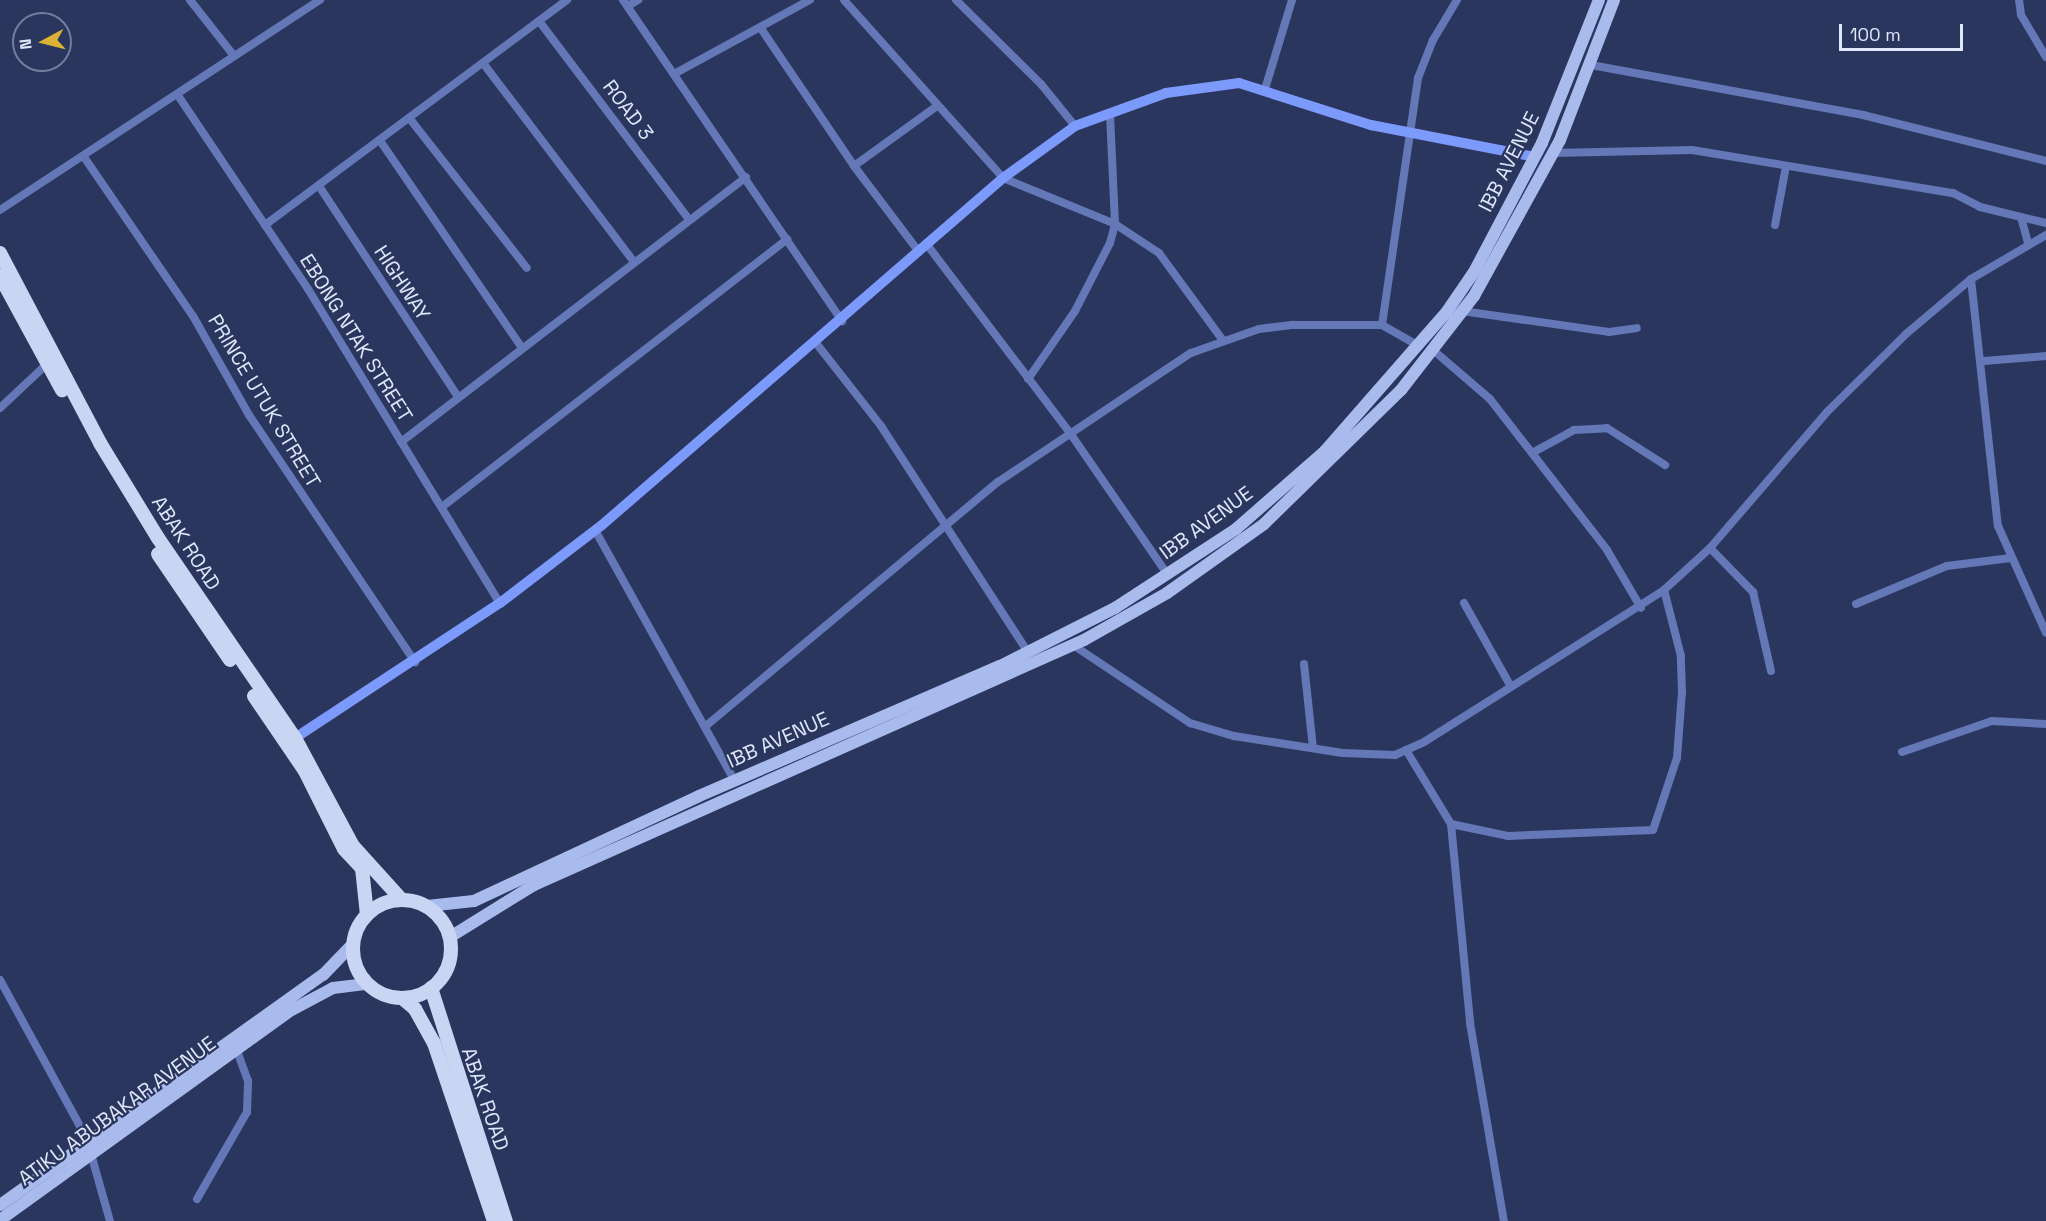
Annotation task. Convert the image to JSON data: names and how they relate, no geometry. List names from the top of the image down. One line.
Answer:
{"streets":{"highway":["ABAK ROAD"],"main road":["IBB AVENUE","ATIKU ABUBAKAR AVENUE"],"street":["ROAD 3","HIGHWAY","EBONG NTAK STREET","PRINCE UTUK STREET"]},"crossings":[["IBB AVENUE","ABAK ROAD"]],"scale_bar":"100 m","north":"left"}
